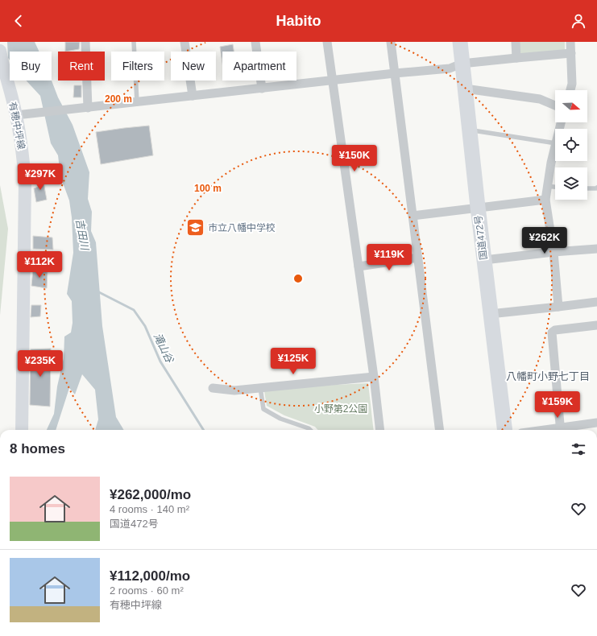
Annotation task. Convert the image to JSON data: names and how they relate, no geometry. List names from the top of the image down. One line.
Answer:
{"streets":{"highway":["国道472号"],"main road":["有穂中坪線"]},"districts":["八幡町小野七丁目"],"water":["吉田川","滝山谷"],"parks":["小野第2公園"],"places":{"school or university":["市立八幡中学校"]},"north":"right","page":{"header":"Habito","chip":["Buy","Rent","Filters","New","Apartment"],"price":["¥150K","¥297K","¥262K","¥119K","¥112K","¥125K","¥235K","¥159K"],"heading":"8 homes","list":[{"name":"¥262,000/mo","note":"4 rooms · 140 m² · 国道472号"},{"name":"¥112,000/mo","note":"2 rooms · 60 m² · 有穂中坪線"}]},"rings":["200 m","100 m"]}
